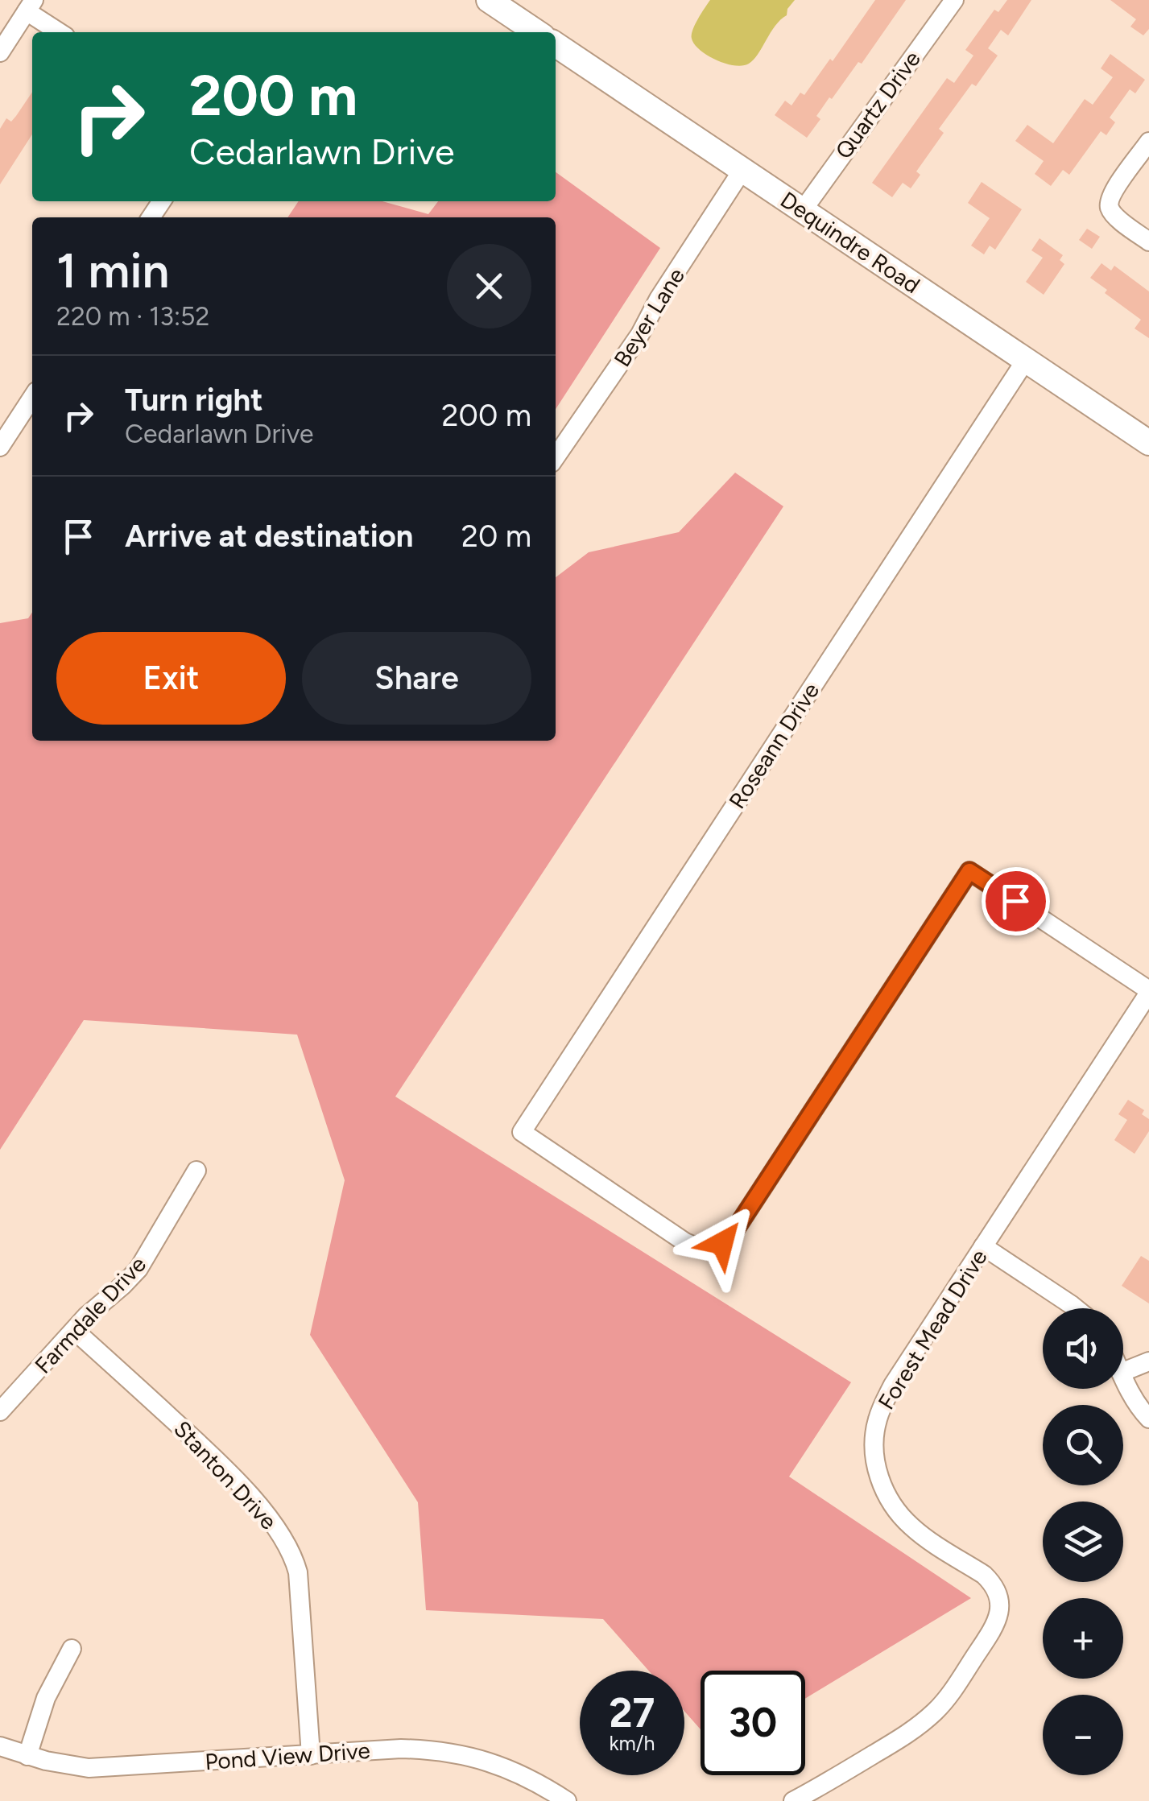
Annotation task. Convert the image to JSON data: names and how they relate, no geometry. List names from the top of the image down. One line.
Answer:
{"streets":{"main road":["Dequindre Road"],"street":["Quartz Drive","Beyer Lane","Roseann Drive","Farmdale Drive","Forest Mead Drive","Stanton Drive","Pond View Drive"]},"crossings":[["Quartz Drive","Dequindre Road"],["Dequindre Road","Beyer Lane"],["Dequindre Road","Roseann Drive"],["Roseann Drive","Forest Mead Drive"],["Farmdale Drive","Stanton Drive"],["Stanton Drive","Pond View Drive"]],"page":{"turn":["200 m","Cedarlawn Drive"],"heading":["1 min","220 m · 13:52"],"list":[{"name":"Turn right","note":"Cedarlawn Drive","value":"200 m"},{"name":"Arrive at destination","value":"20 m"}],"buttons":["Exit","Share"],"map_buttons":["+","−"],"speed":"27 km/h","limit":"30"}}
